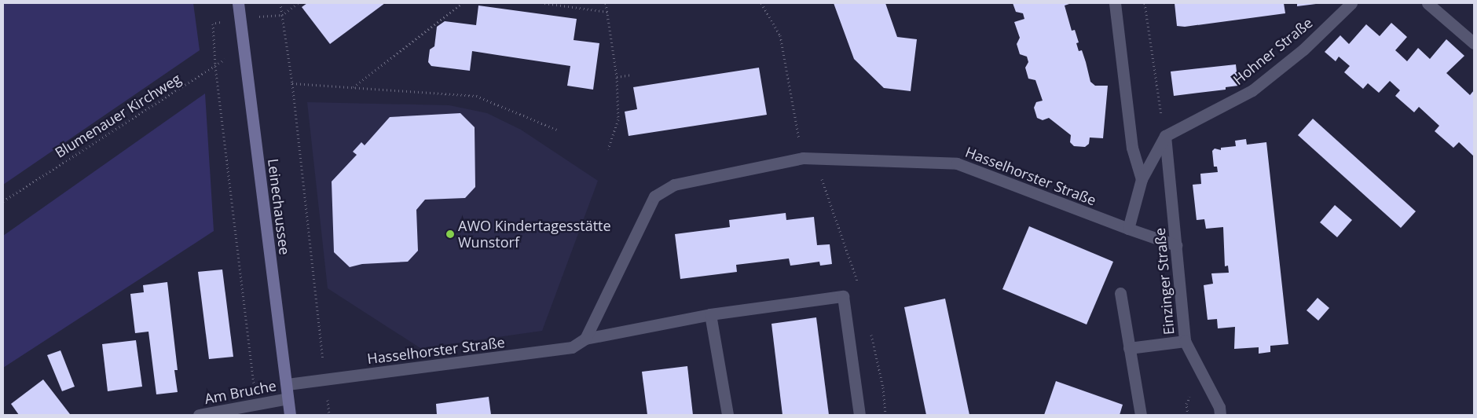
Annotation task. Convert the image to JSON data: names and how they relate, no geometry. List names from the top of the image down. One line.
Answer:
{"streets":{"street":["Hohner Straße","Hasselhorster Straße","Leinechaussee","Einzinger Straße","Am Bruche"],"path":["Blumenauer Kirchweg"]},"crossings":[["Hohner Straße","Einzinger Straße"],["Blumenauer Kirchweg","Leinechaussee"],["Hasselhorster Straße","Leinechaussee"],["Hasselhorster Straße","Einzinger Straße"],["Leinechaussee","Am Bruche"]],"places":["AWO Kindertagesstätte Wunstorf"]}
